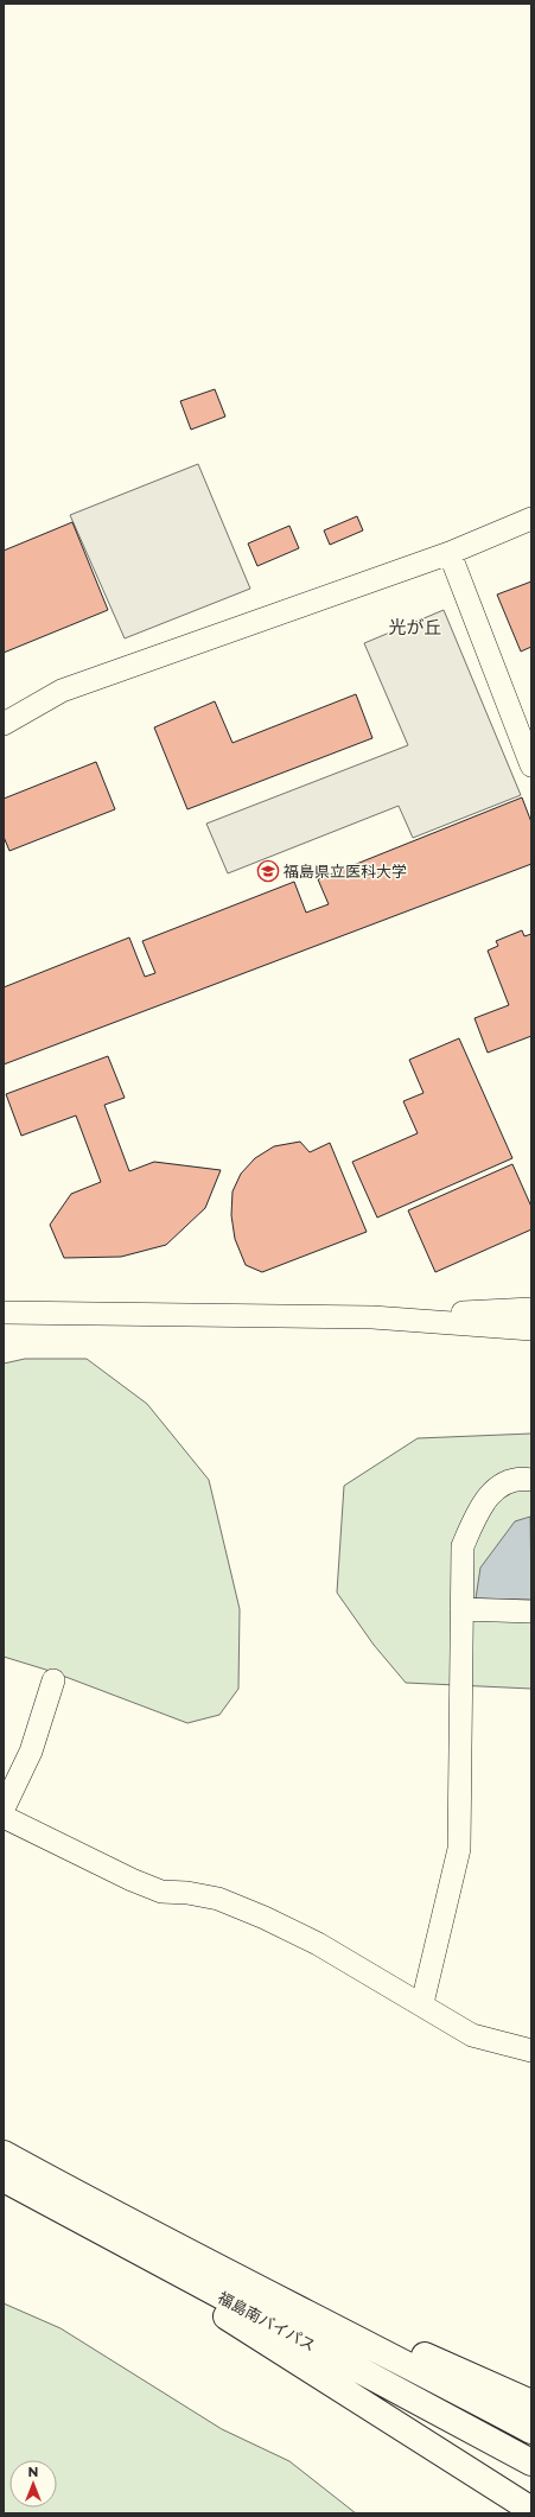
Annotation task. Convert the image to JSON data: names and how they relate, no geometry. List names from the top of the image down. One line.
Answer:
{"streets":{"highway":["福島南バイパス"]},"districts":["光が丘"],"places":{"school or university":["福島県立医科大学"]},"north":"top"}
